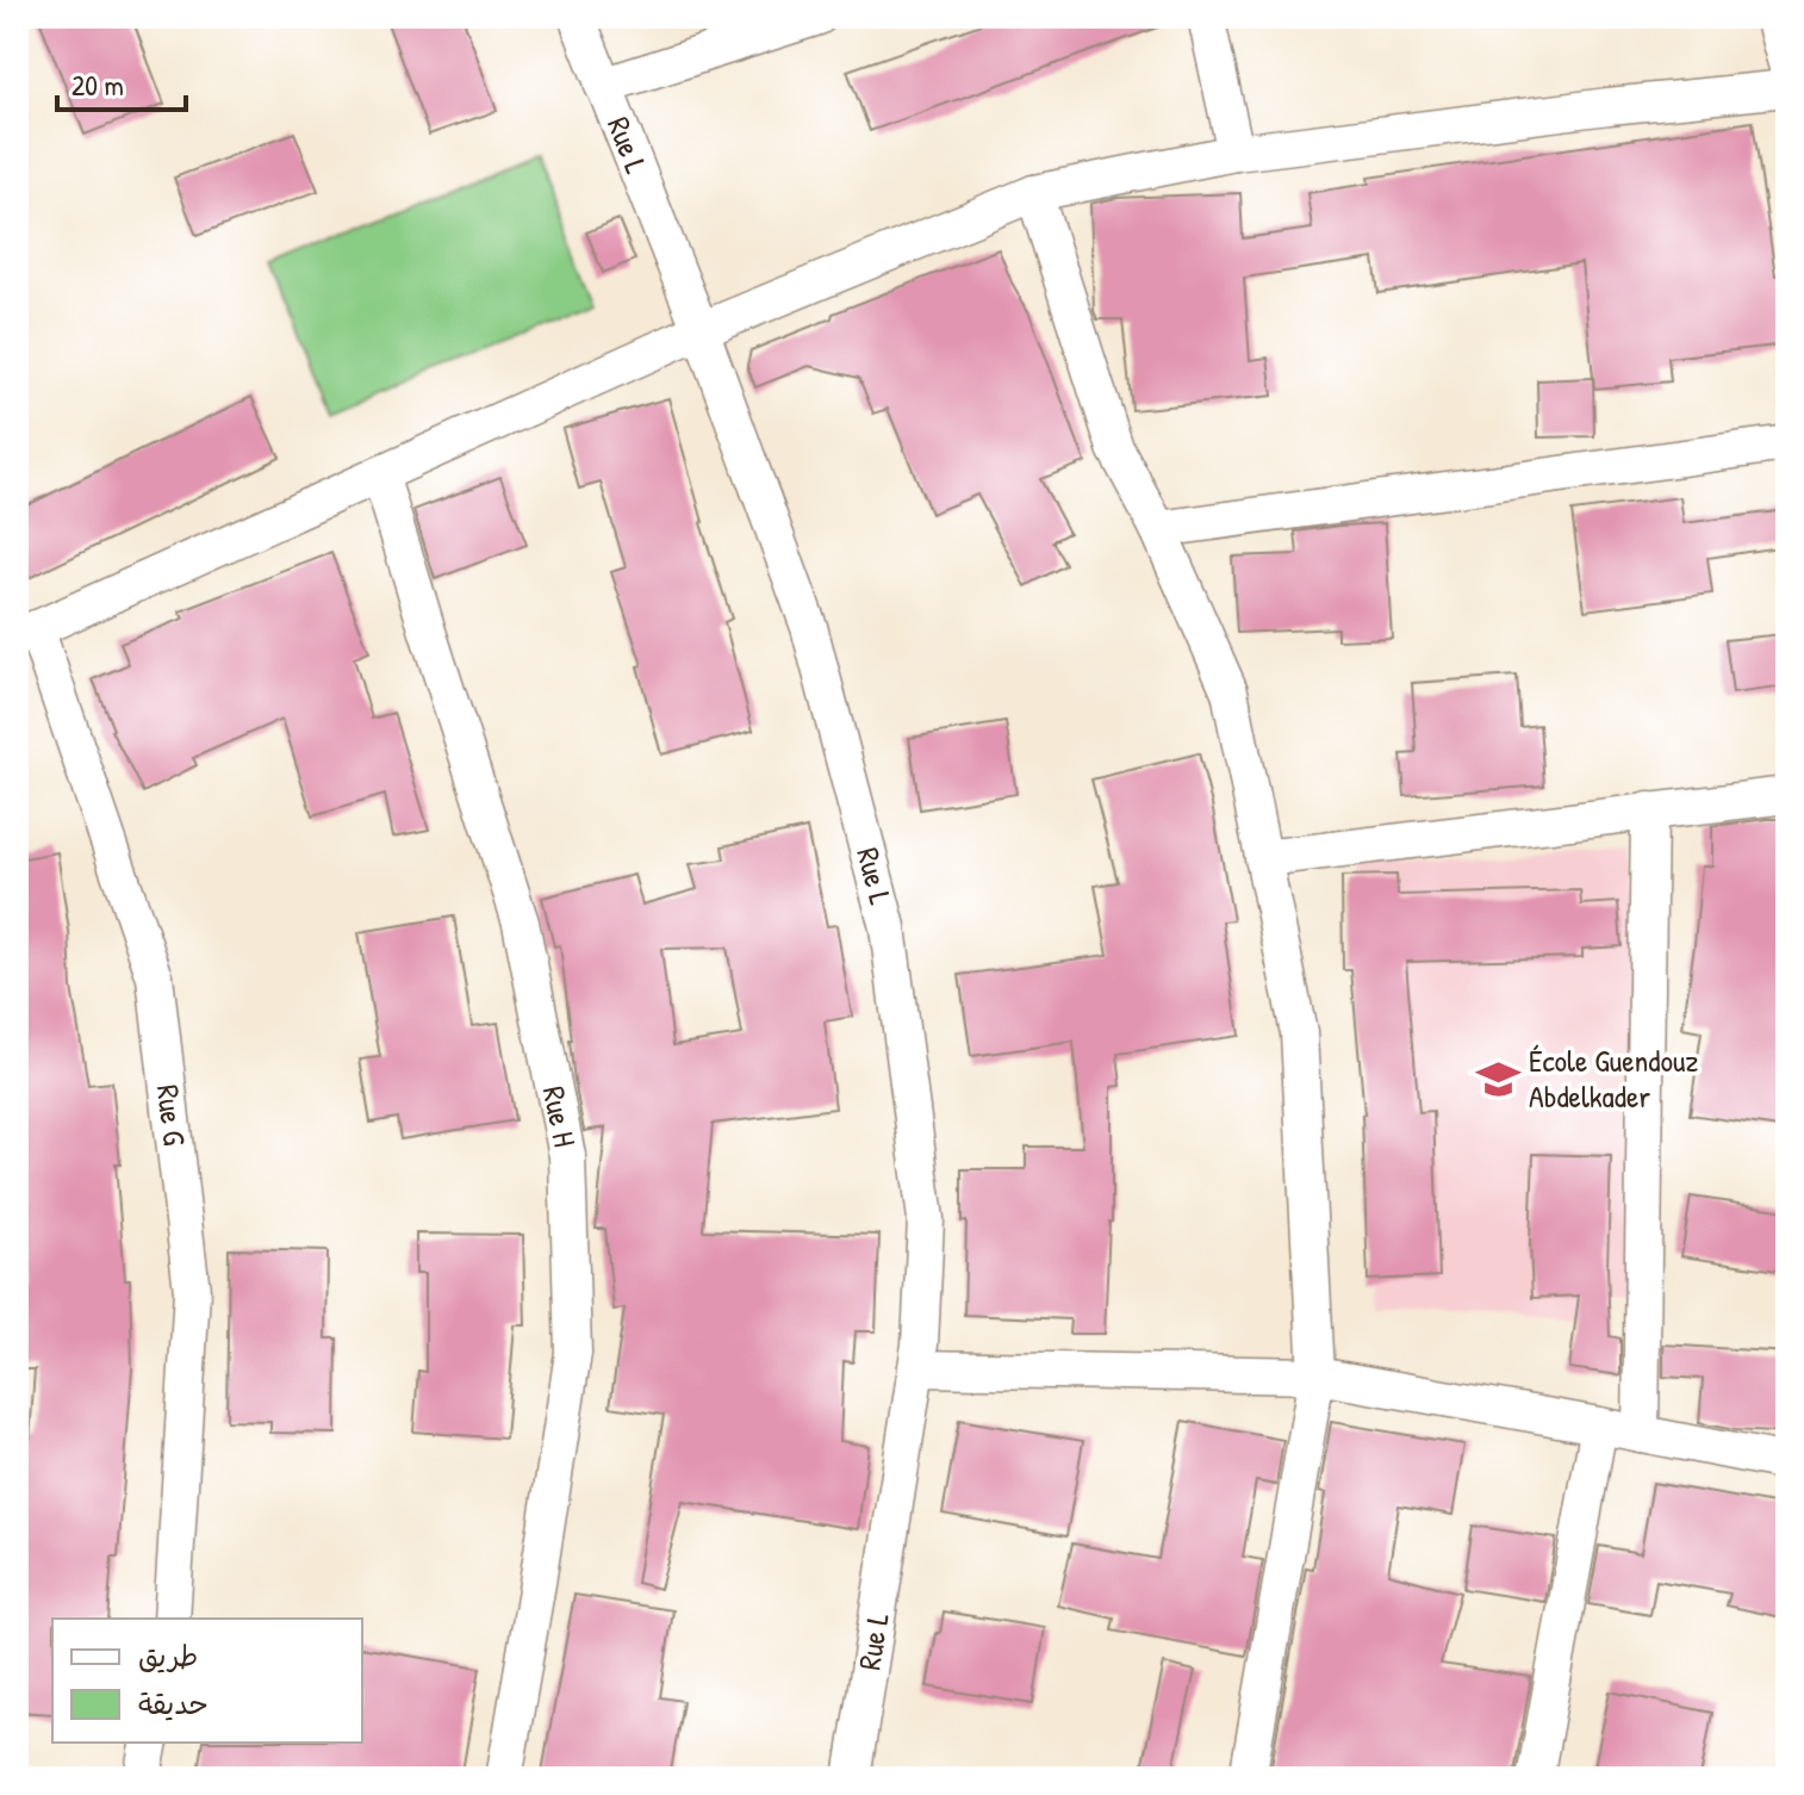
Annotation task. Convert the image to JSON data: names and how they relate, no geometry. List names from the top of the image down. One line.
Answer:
{"streets":{"street":["Rue L","Rue G","Rue H"]},"places":{"school or university":["École Guendouz Abdelkader"]},"legend":["طريق","حديقة"],"scale_bar":"20 m"}
